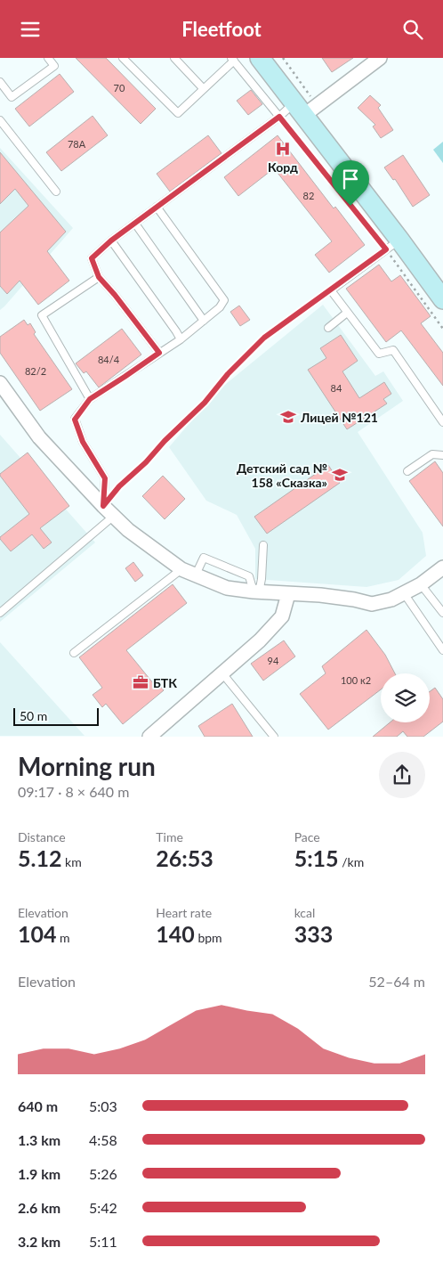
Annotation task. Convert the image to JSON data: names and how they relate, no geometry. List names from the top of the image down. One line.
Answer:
{"places":{"hospital":["Корд"],"school or university":["Лицей №121","Детский сад № 158 «Сказка»"],"office":["БТК"]},"house_numbers":["70","78А","82","84/4","82/2","84","94","100 к2"],"scale_bar":"50 m","page":{"header":"Fleetfoot","scale":"50 m","heading":["Morning run","09:17 · 8 × 640 m"],"stats":[["Distance","5.12 km"],["Time","26:53"],["Pace","5:15 /km"],["Elevation","104 m"],["Heart rate","140 bpm"],["kcal","333"]],"chart":["Elevation","52–64 m"],"list":[{"name":"640 m","note":"5:03"},{"name":"1.3 km","note":"4:58"},{"name":"1.9 km","note":"5:26"},{"name":"2.6 km","note":"5:42"},{"name":"3.2 km","note":"5:11"}]}}
